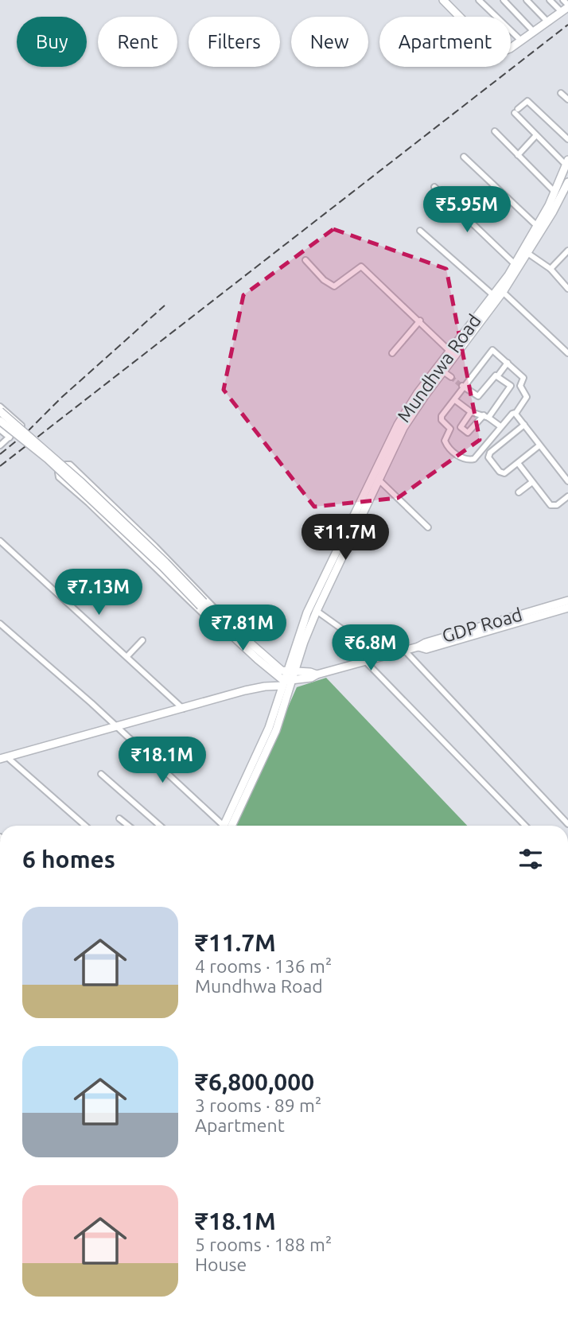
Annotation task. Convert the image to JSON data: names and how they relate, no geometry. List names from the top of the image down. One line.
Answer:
{"streets":{"main road":["Mundhwa Road","GDP Road"]},"page":{"chip":["Buy","Rent","Filters","New","Apartment"],"price":["₹5.95M","₹11.7M","₹7.13M","₹7.81M","₹6.8M","₹18.1M"],"heading":"6 homes","list":[{"name":"₹11.7M","note":"4 rooms · 136 m² · Mundhwa Road"},{"name":"₹6,800,000","note":"3 rooms · 89 m² · Apartment"},{"name":"₹18.1M","note":"5 rooms · 188 m² · House"}]}}
